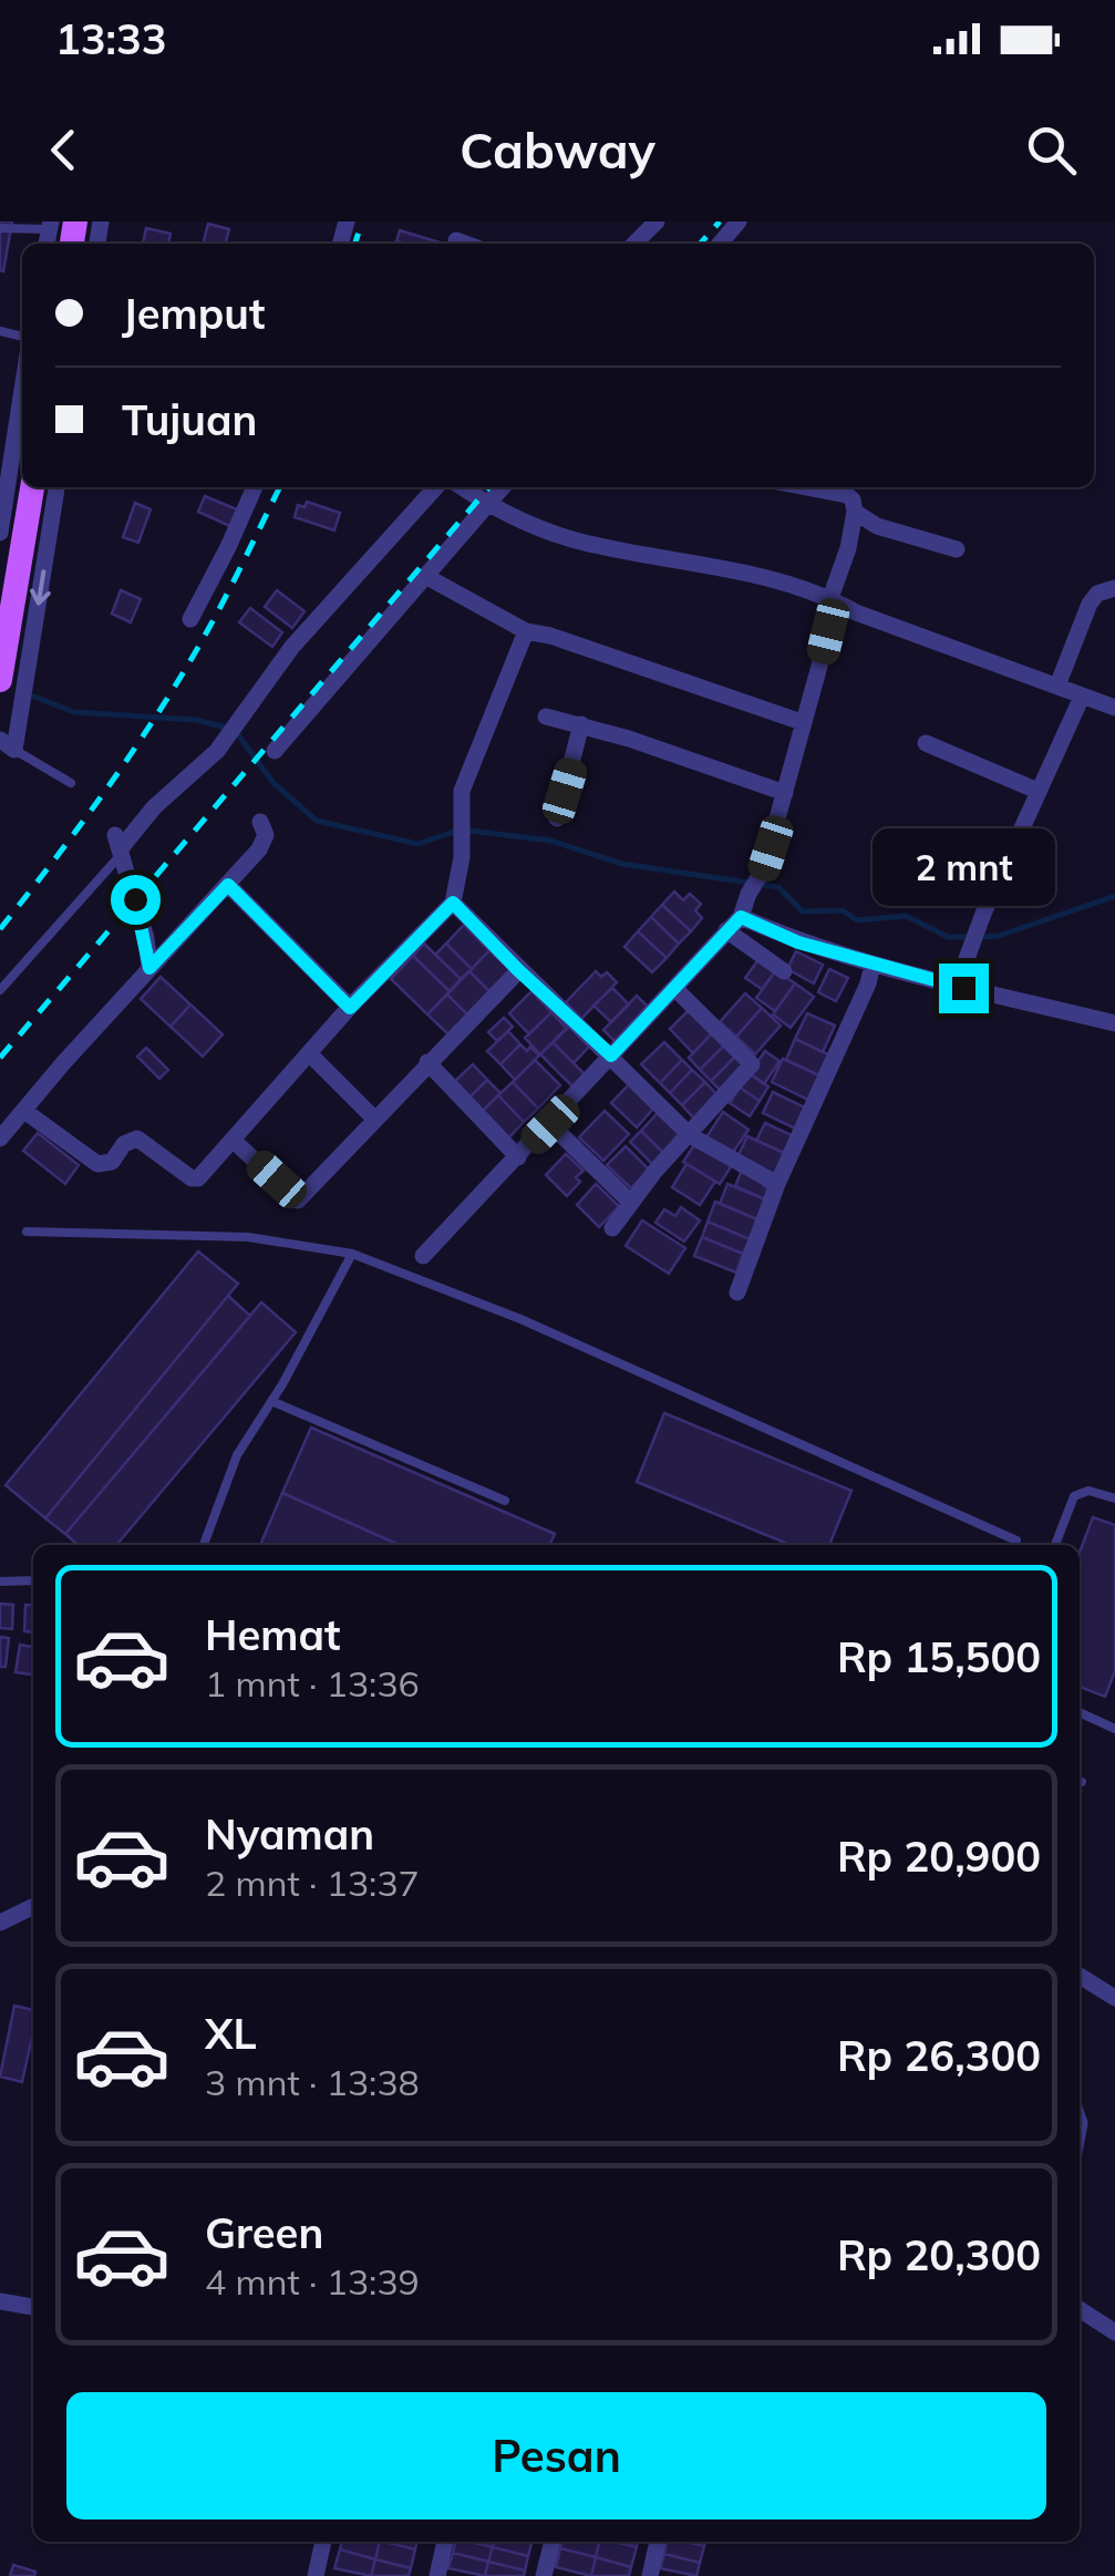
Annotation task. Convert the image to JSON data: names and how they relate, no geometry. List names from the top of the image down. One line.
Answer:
{"page":{"status":"13:33","header":"Cabway","banner":["Jemput","Tujuan"],"bubble":"2 mnt","list":[{"name":"Hemat","note":"1 mnt · 13:36","value":"Rp 15,500"},{"name":"Nyaman","note":"2 mnt · 13:37","value":"Rp 20,900"},{"name":"XL","note":"3 mnt · 13:38","value":"Rp 26,300"},{"name":"Green","note":"4 mnt · 13:39","value":"Rp 20,300"}],"buttons":"Pesan"}}
